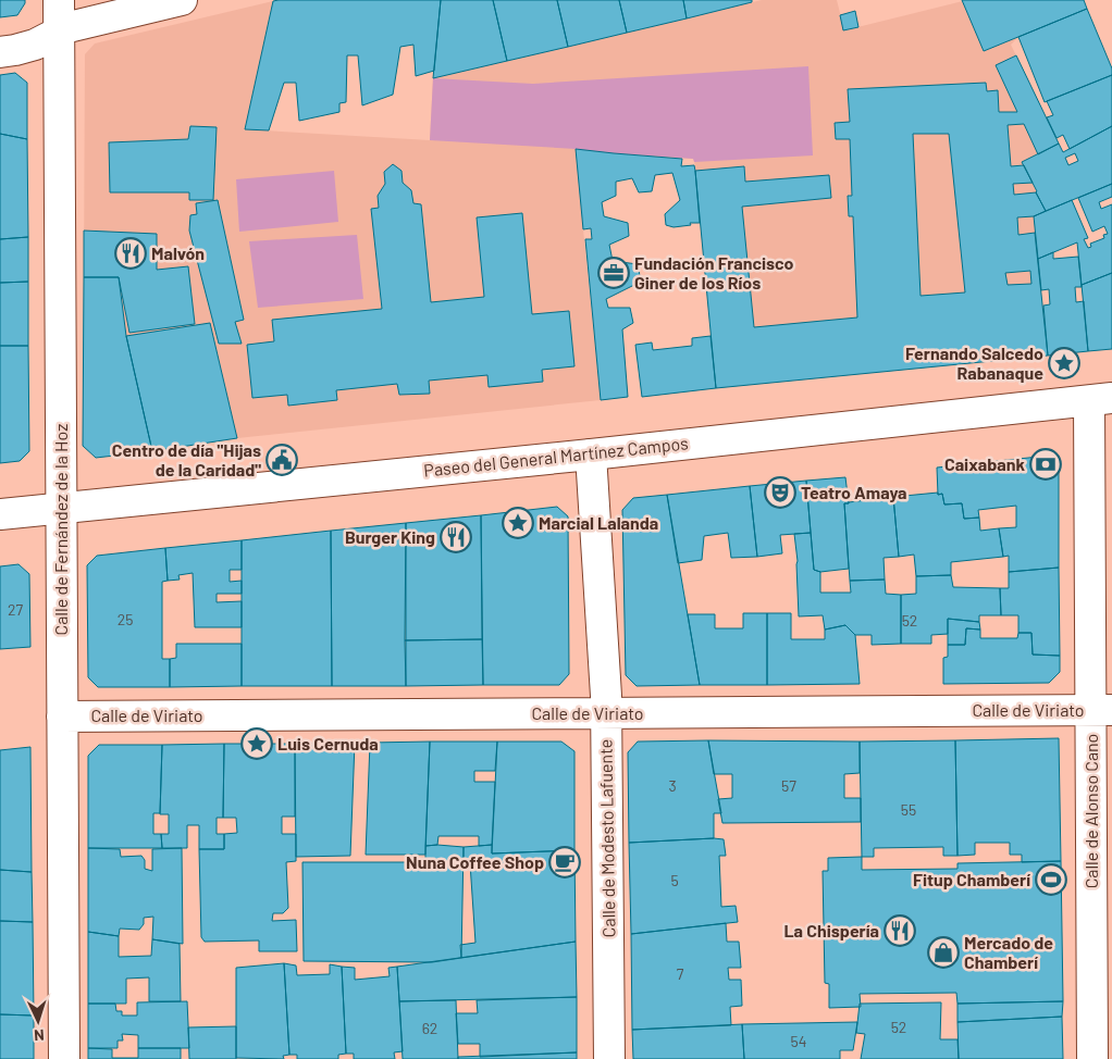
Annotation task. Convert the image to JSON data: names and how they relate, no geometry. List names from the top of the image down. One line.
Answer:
{"streets":{"street":["Paseo del General Martínez Campos","Calle de Fernández de la Hoz","Calle de Viriato","Calle de Alonso Cano","Calle de Modesto Lafuente"]},"crossings":[["Paseo del General Martínez Campos","Calle de Fernández de la Hoz"],["Paseo del General Martínez Campos","Calle de Alonso Cano"],["Paseo del General Martínez Campos","Calle de Modesto Lafuente"],["Calle de Fernández de la Hoz","Calle de Viriato"],["Calle de Viriato","Calle de Alonso Cano"],["Calle de Viriato","Calle de Modesto Lafuente"]],"places":{"restaurant":["Malvón","Burger King","La Chispería"],"office":["Fundación Francisco Giner de los Ríos"],"place":["Fernando Salcedo Rabanaque","Marcial Lalanda","Luis Cernuda"],"public building":["Centro de día \"Hijas de la Caridad\""],"bank":["Caixabank"],"theatre":["Teatro Amaya"],"cafe":["Nuna Coffee Shop"],"sports":["Fitup Chamberí"],"shop":["Mercado de Chamberí"]},"house_numbers":["27","25","52","3","57","55","5","7","52","62","54"],"north":"bottom"}
